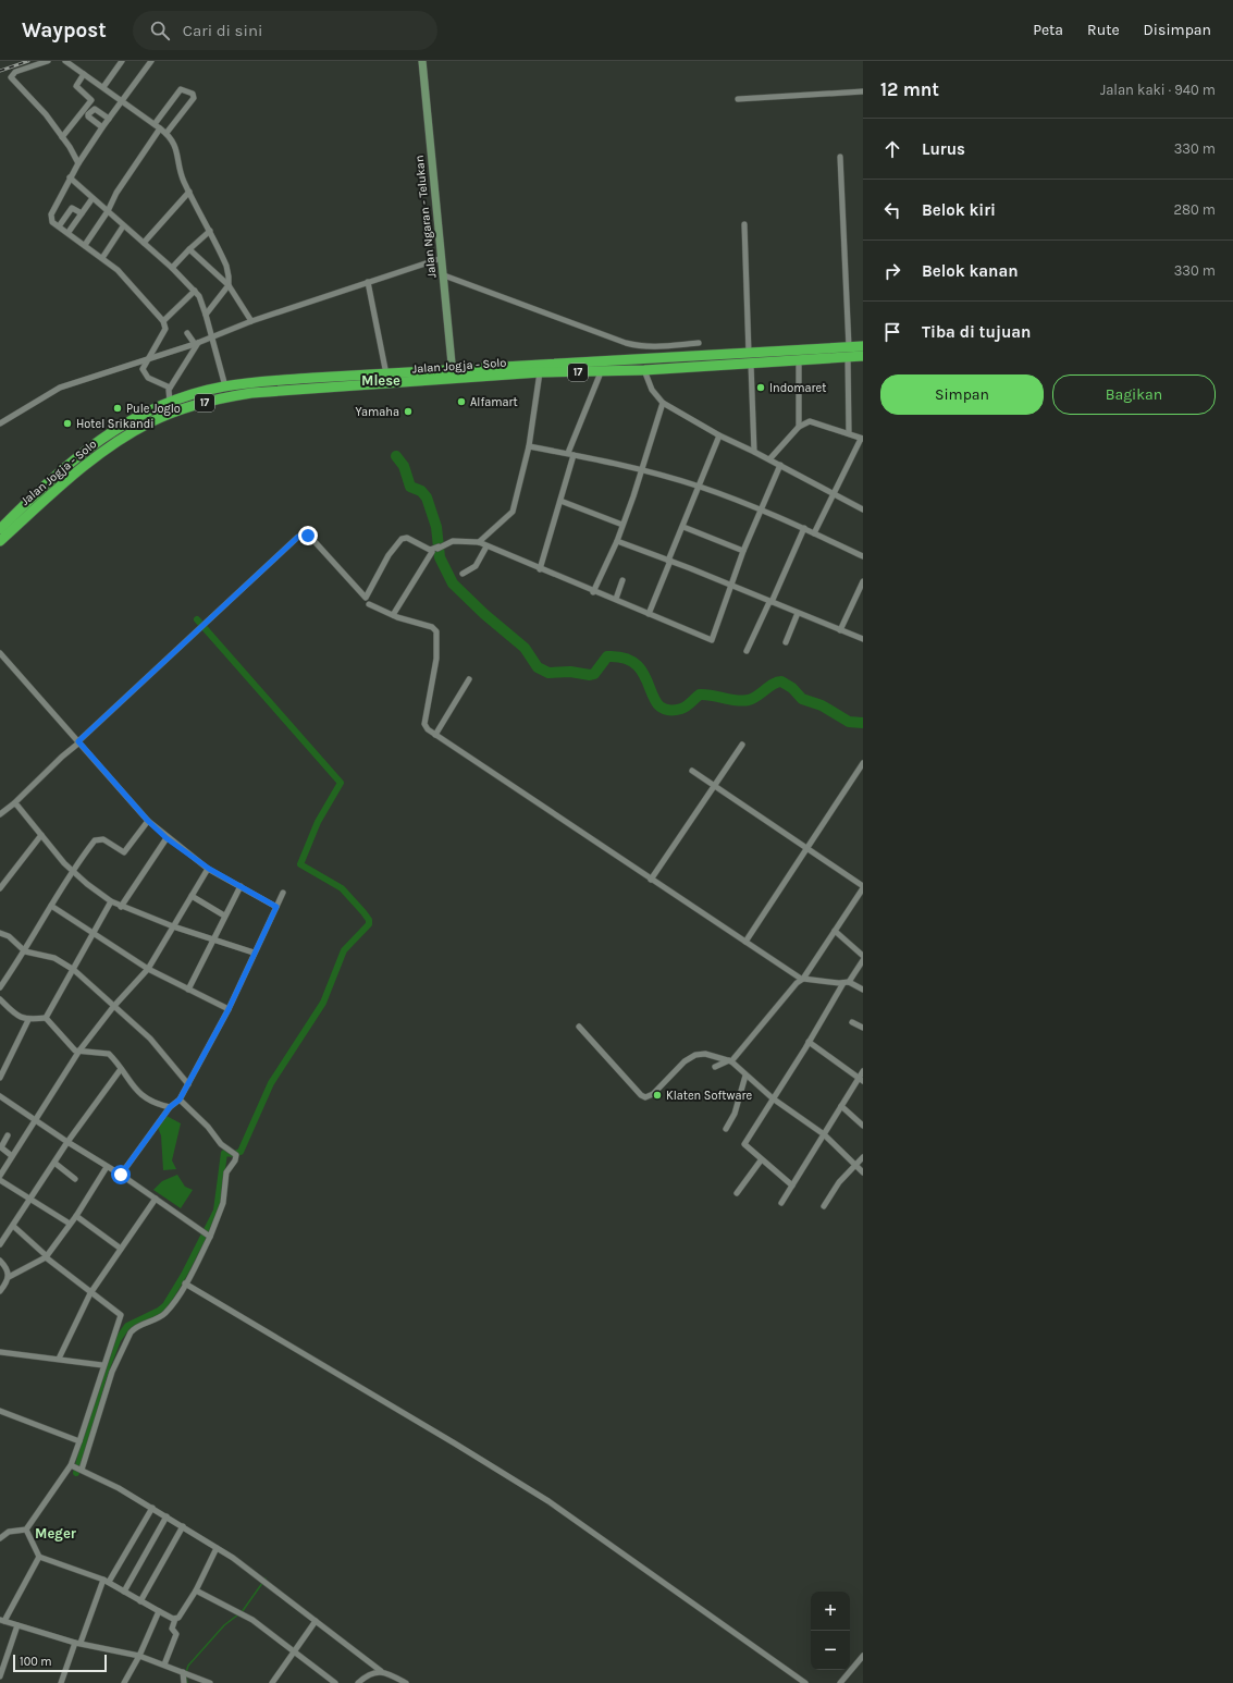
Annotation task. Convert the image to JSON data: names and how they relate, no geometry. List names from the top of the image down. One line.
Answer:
{"streets":{"highway":["Jalan Jogja - Solo","17"],"main road":["Jalan Ngaran - Telukan"]},"crossings":[["Jalan Ngaran - Telukan","Jalan Jogja - Solo"],["Jalan Ngaran - Telukan","17"],["Jalan Jogja - Solo","17"]],"districts":["Mlese","Meger"],"places":["Indomaret","Alfamart","Pule Joglo","Yamaha","Hotel Srikandi","Klaten Software"],"scale_bar":"100 m","page":{"header":"Waypost","search":"Cari di sini","nav":["Peta","Rute","Disimpan"],"heading":["12 mnt","Jalan kaki · 940 m"],"list":[["Lurus","330 m"],["Belok kiri","280 m"],["Belok kanan","330 m"],"Tiba di tujuan"],"buttons":["Simpan","Bagikan"],"map_buttons":["+","−"],"scale":"100 m"}}
